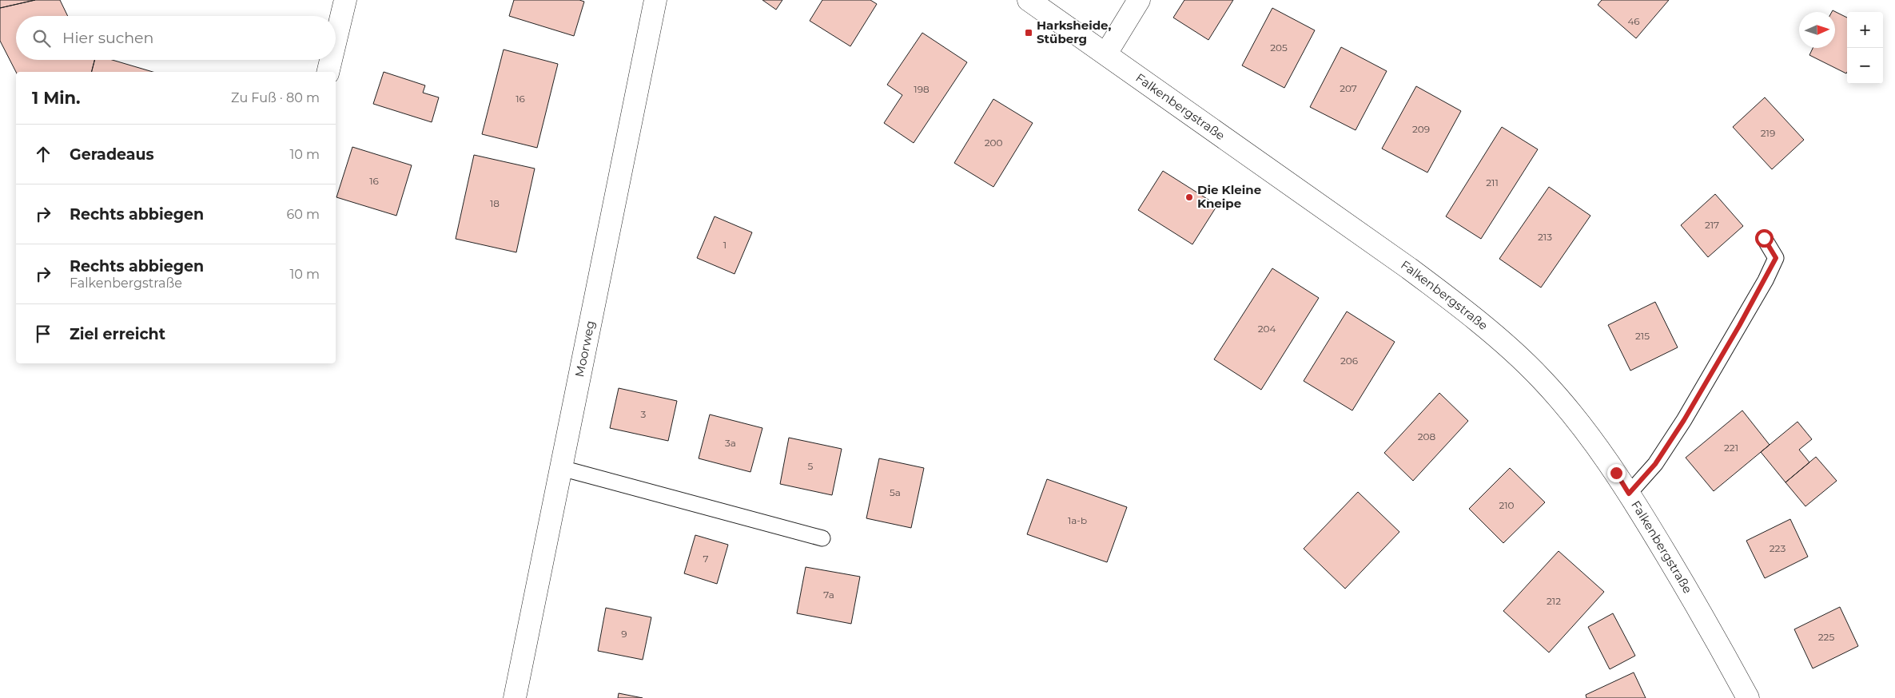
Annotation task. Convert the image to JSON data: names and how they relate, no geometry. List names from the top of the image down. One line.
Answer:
{"streets":{"street":["Falkenbergstraße","Moorweg"]},"places":{"transit":["Harksheide, Stüberg"],"other":["Die Kleine Kneipe"]},"house_numbers":["46","205","207","198","16","209","219","200","16","211","18","217","213","1","204","215","206","3","208","3a","221","5","5a","210","1a-b","223","7","7a","212","9","225"],"north":"right","page":{"map_buttons":["+","−"],"search":"Hier suchen","heading":["1 Min.","Zu Fuß · 80 m"],"list":[["Geradeaus","10 m"],["Rechts abbiegen","60 m"],["Rechts abbiegen","Falkenbergstraße","10 m"],"Ziel erreicht"]}}
